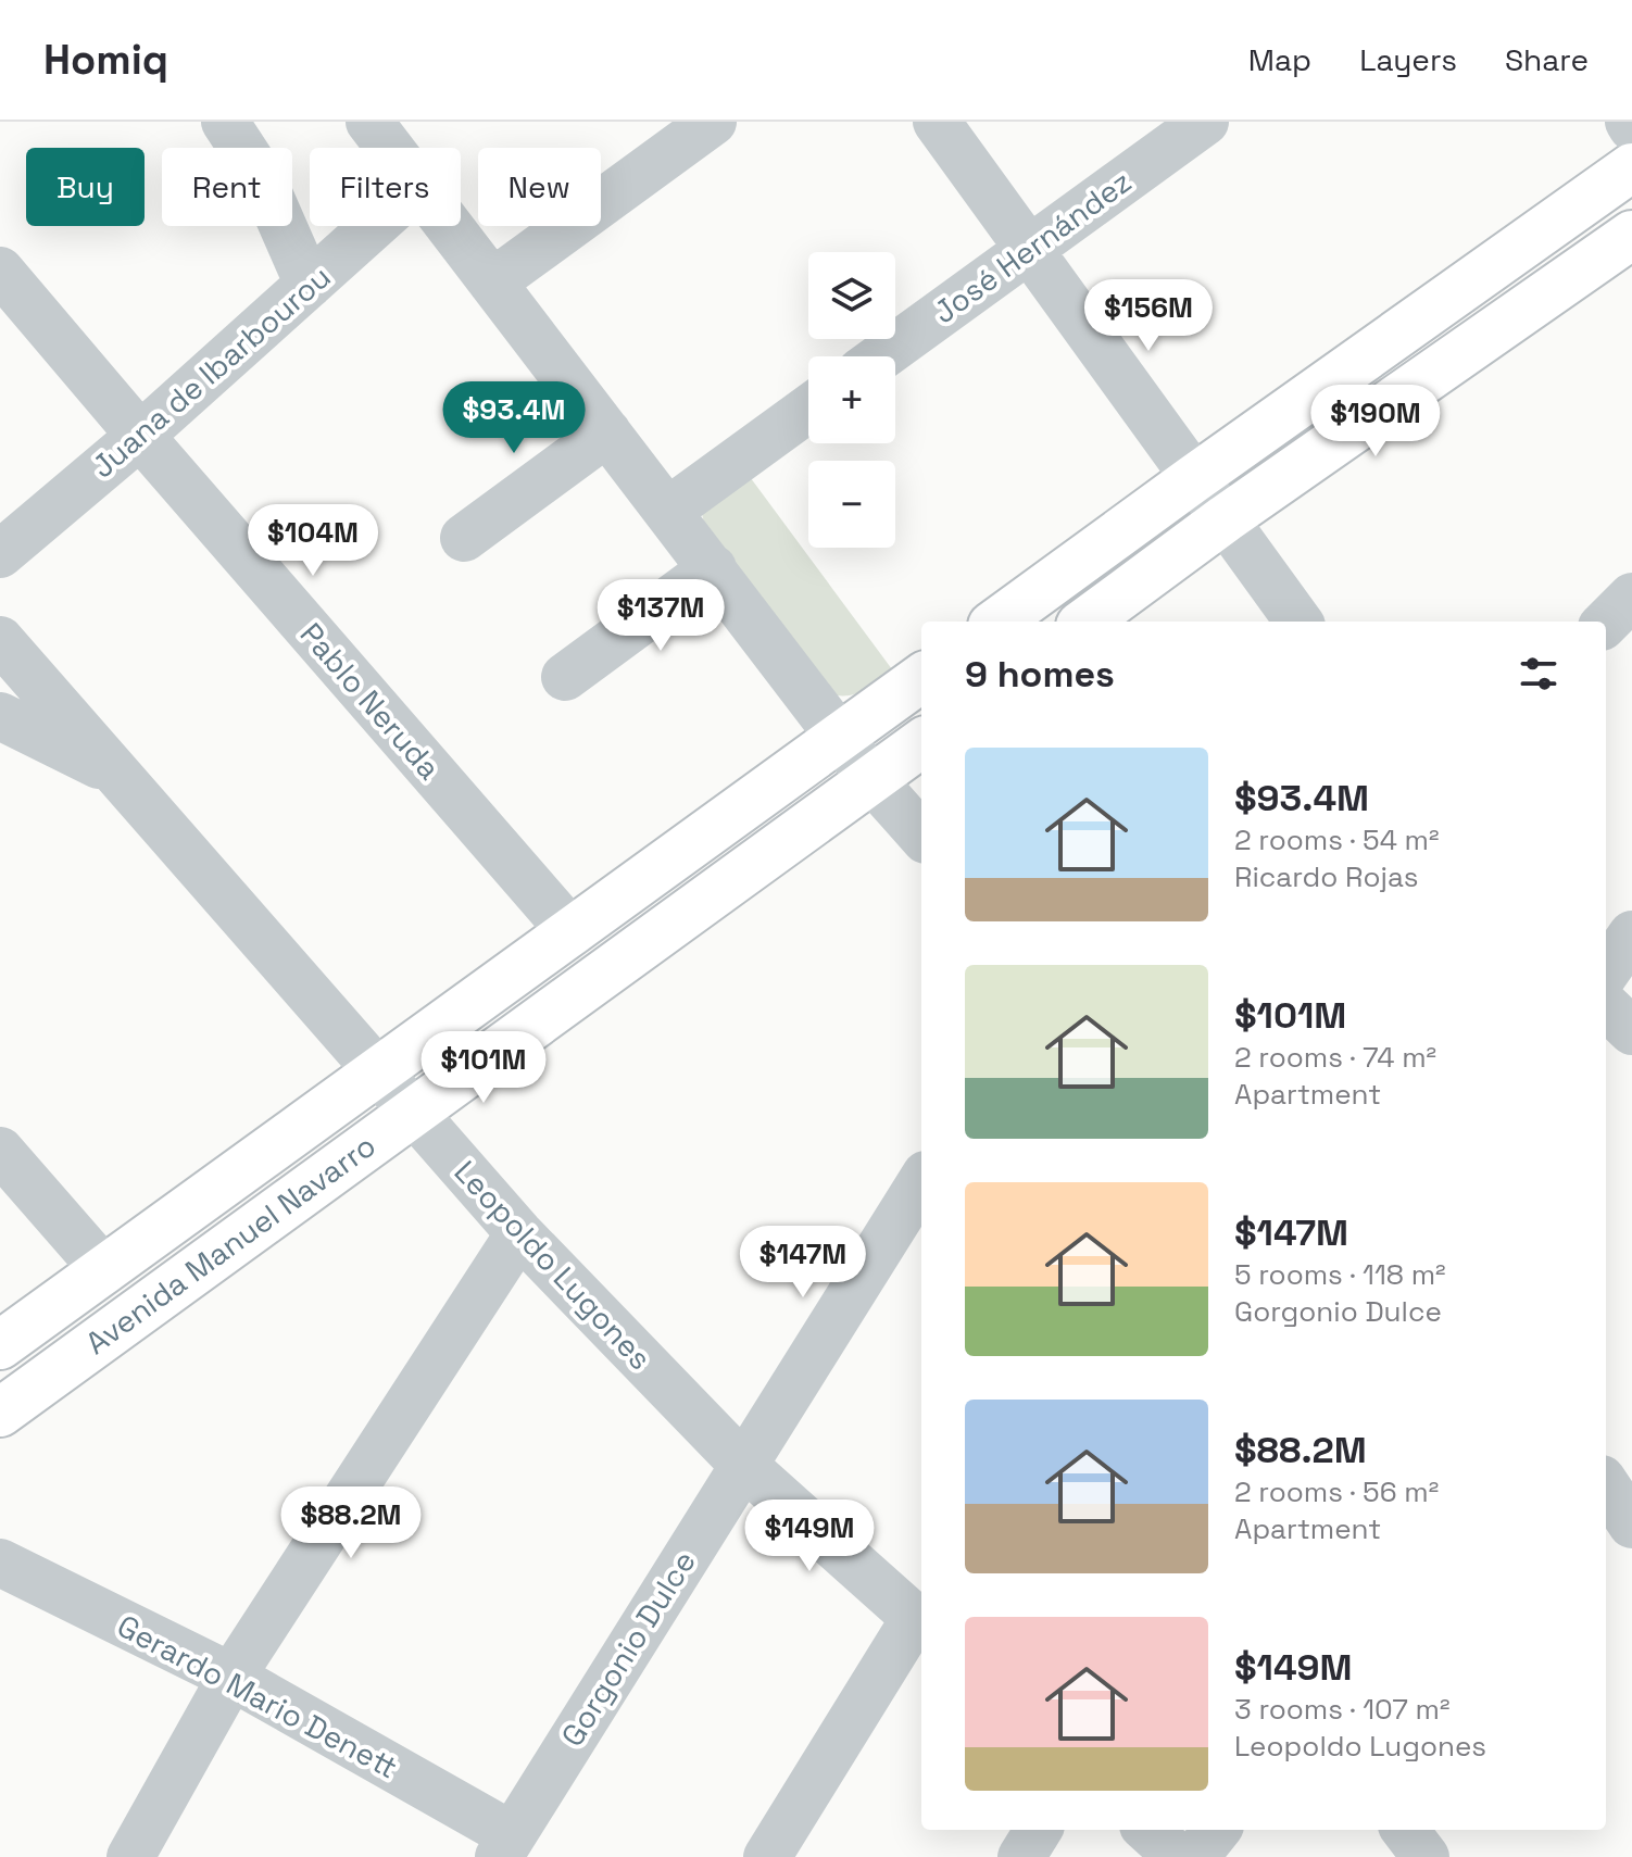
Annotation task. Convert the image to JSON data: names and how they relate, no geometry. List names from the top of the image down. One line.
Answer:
{"streets":{"main road":["Avenida Manuel Navarro"],"street":["José Hernández","Juana de Ibarbourou","Pablo Neruda","Leopoldo Lugones","Gorgonio Dulce","Gerardo Mario Denett"]},"crossings":[["Juana de Ibarbourou","Pablo Neruda"],["Pablo Neruda","Avenida Manuel Navarro"],["Avenida Manuel Navarro","Leopoldo Lugones"],["Leopoldo Lugones","Gorgonio Dulce"],["Gorgonio Dulce","Gerardo Mario Denett"]],"page":{"header":"Homiq","nav":["Map","Layers","Share"],"chip":["Buy","Rent","Filters","New"],"map_buttons":["+","−"],"price":["$156M","$93.4M","$190M","$104M","$137M","$101M","$147M","$88.2M","$149M"],"heading":"9 homes","list":[{"name":"$93.4M","note":"2 rooms · 54 m² · Ricardo Rojas"},{"name":"$101M","note":"2 rooms · 74 m² · Apartment"},{"name":"$147M","note":"5 rooms · 118 m² · Gorgonio Dulce"},{"name":"$88.2M","note":"2 rooms · 56 m² · Apartment"},{"name":"$149M","note":"3 rooms · 107 m² · Leopoldo Lugones"}]}}
